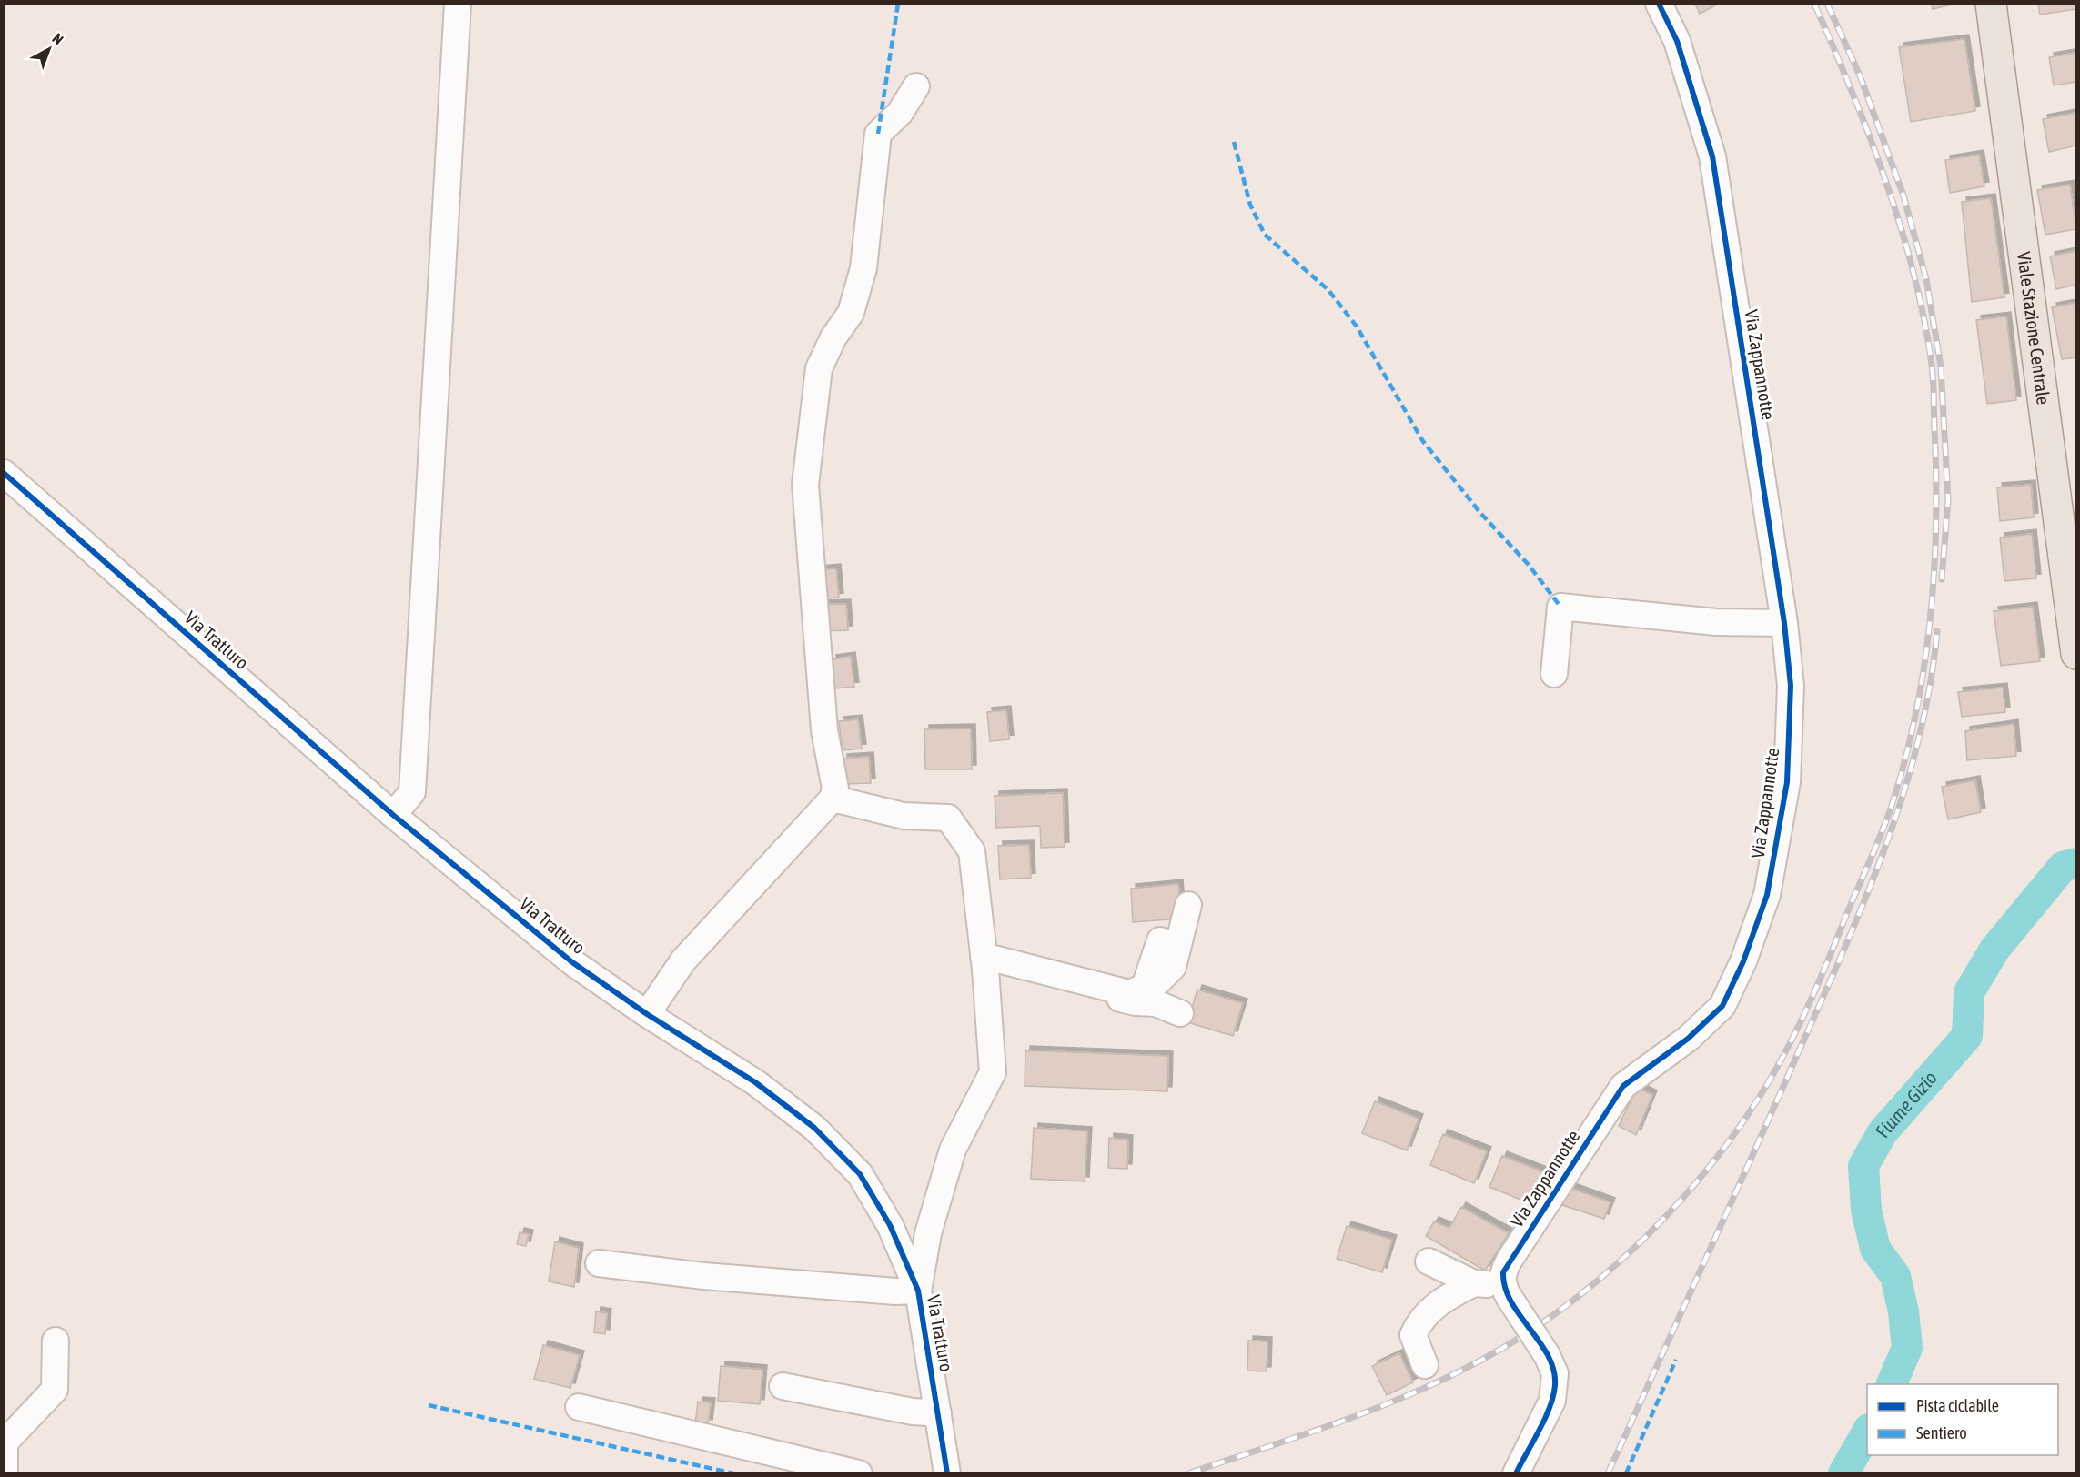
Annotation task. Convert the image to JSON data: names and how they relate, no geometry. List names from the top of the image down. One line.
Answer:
{"streets":{"main road":["Viale Stazione Centrale"],"street":["Via Zappannotte","Via Tratturo"]},"water":["Fiume Gizio"],"legend":["Pista ciclabile","Sentiero"],"north":"top right"}
